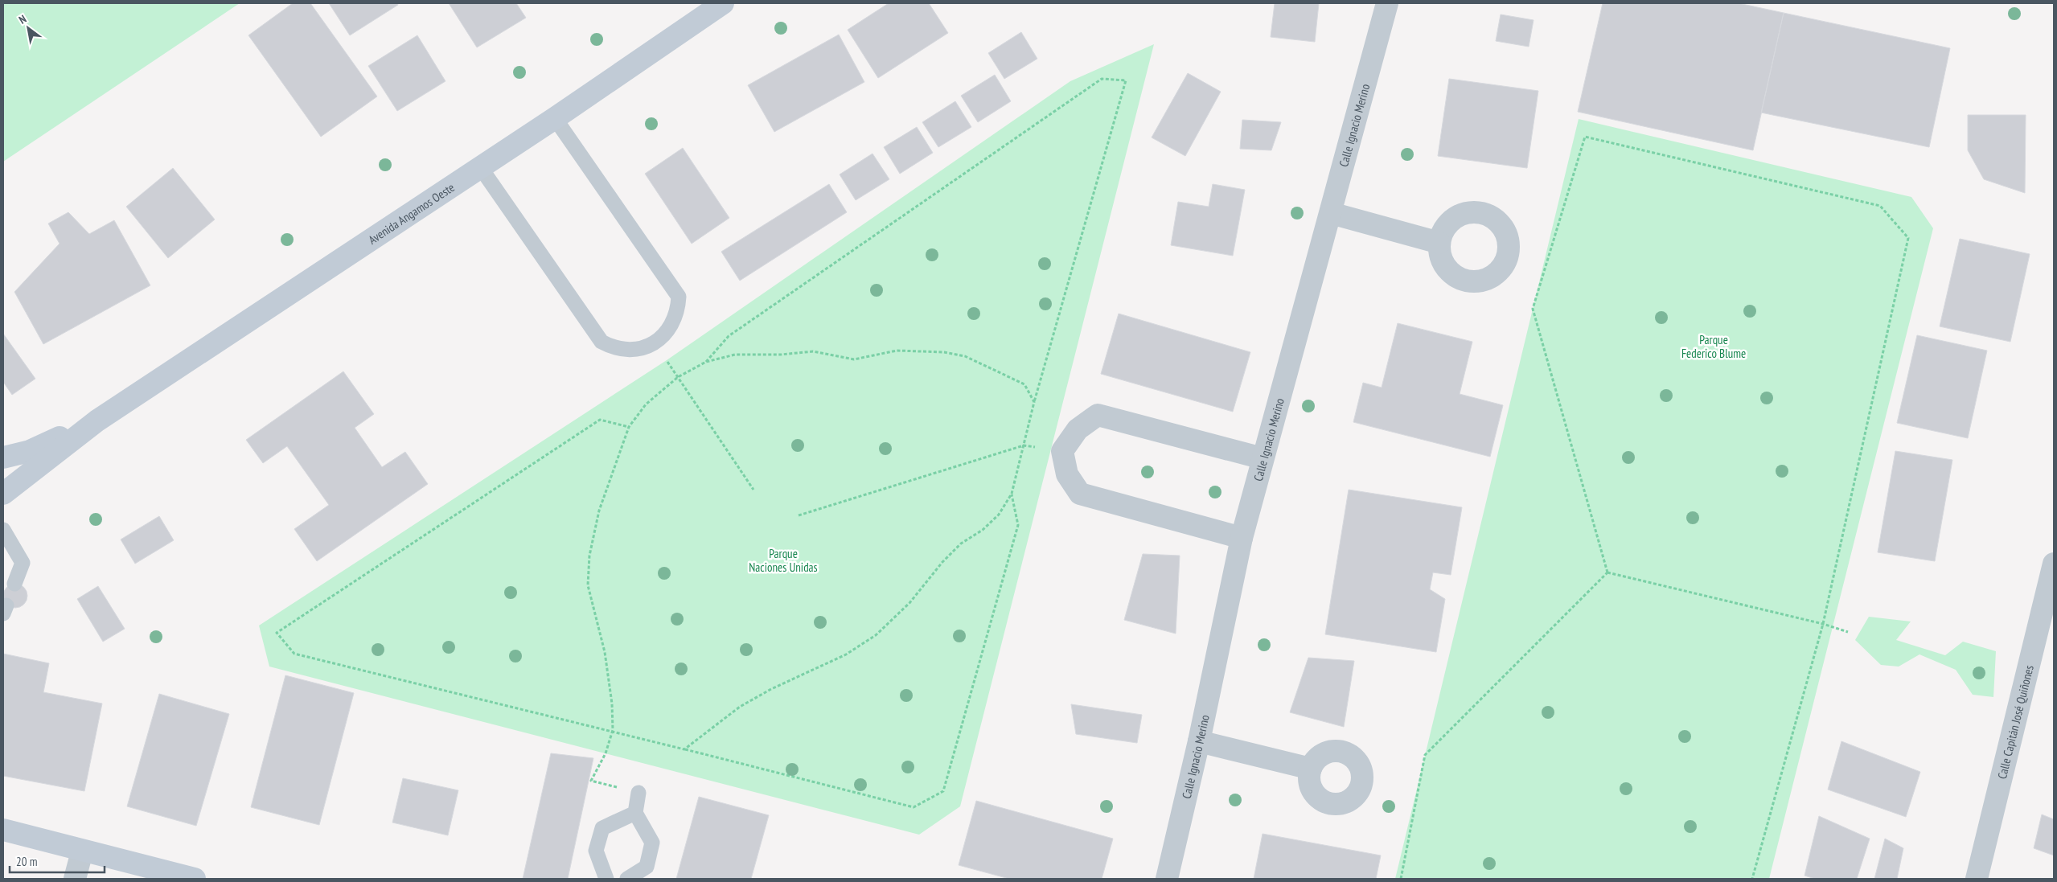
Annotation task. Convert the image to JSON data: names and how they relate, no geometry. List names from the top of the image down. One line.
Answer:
{"streets":{"street":["Calle Ignacio Merino","Avenida Angamos Oeste","Calle Capitán José Quiñones"]},"parks":["Parque Federico Blume","Parque Naciones Unidas"],"scale_bar":"20 m","north":"top left"}
